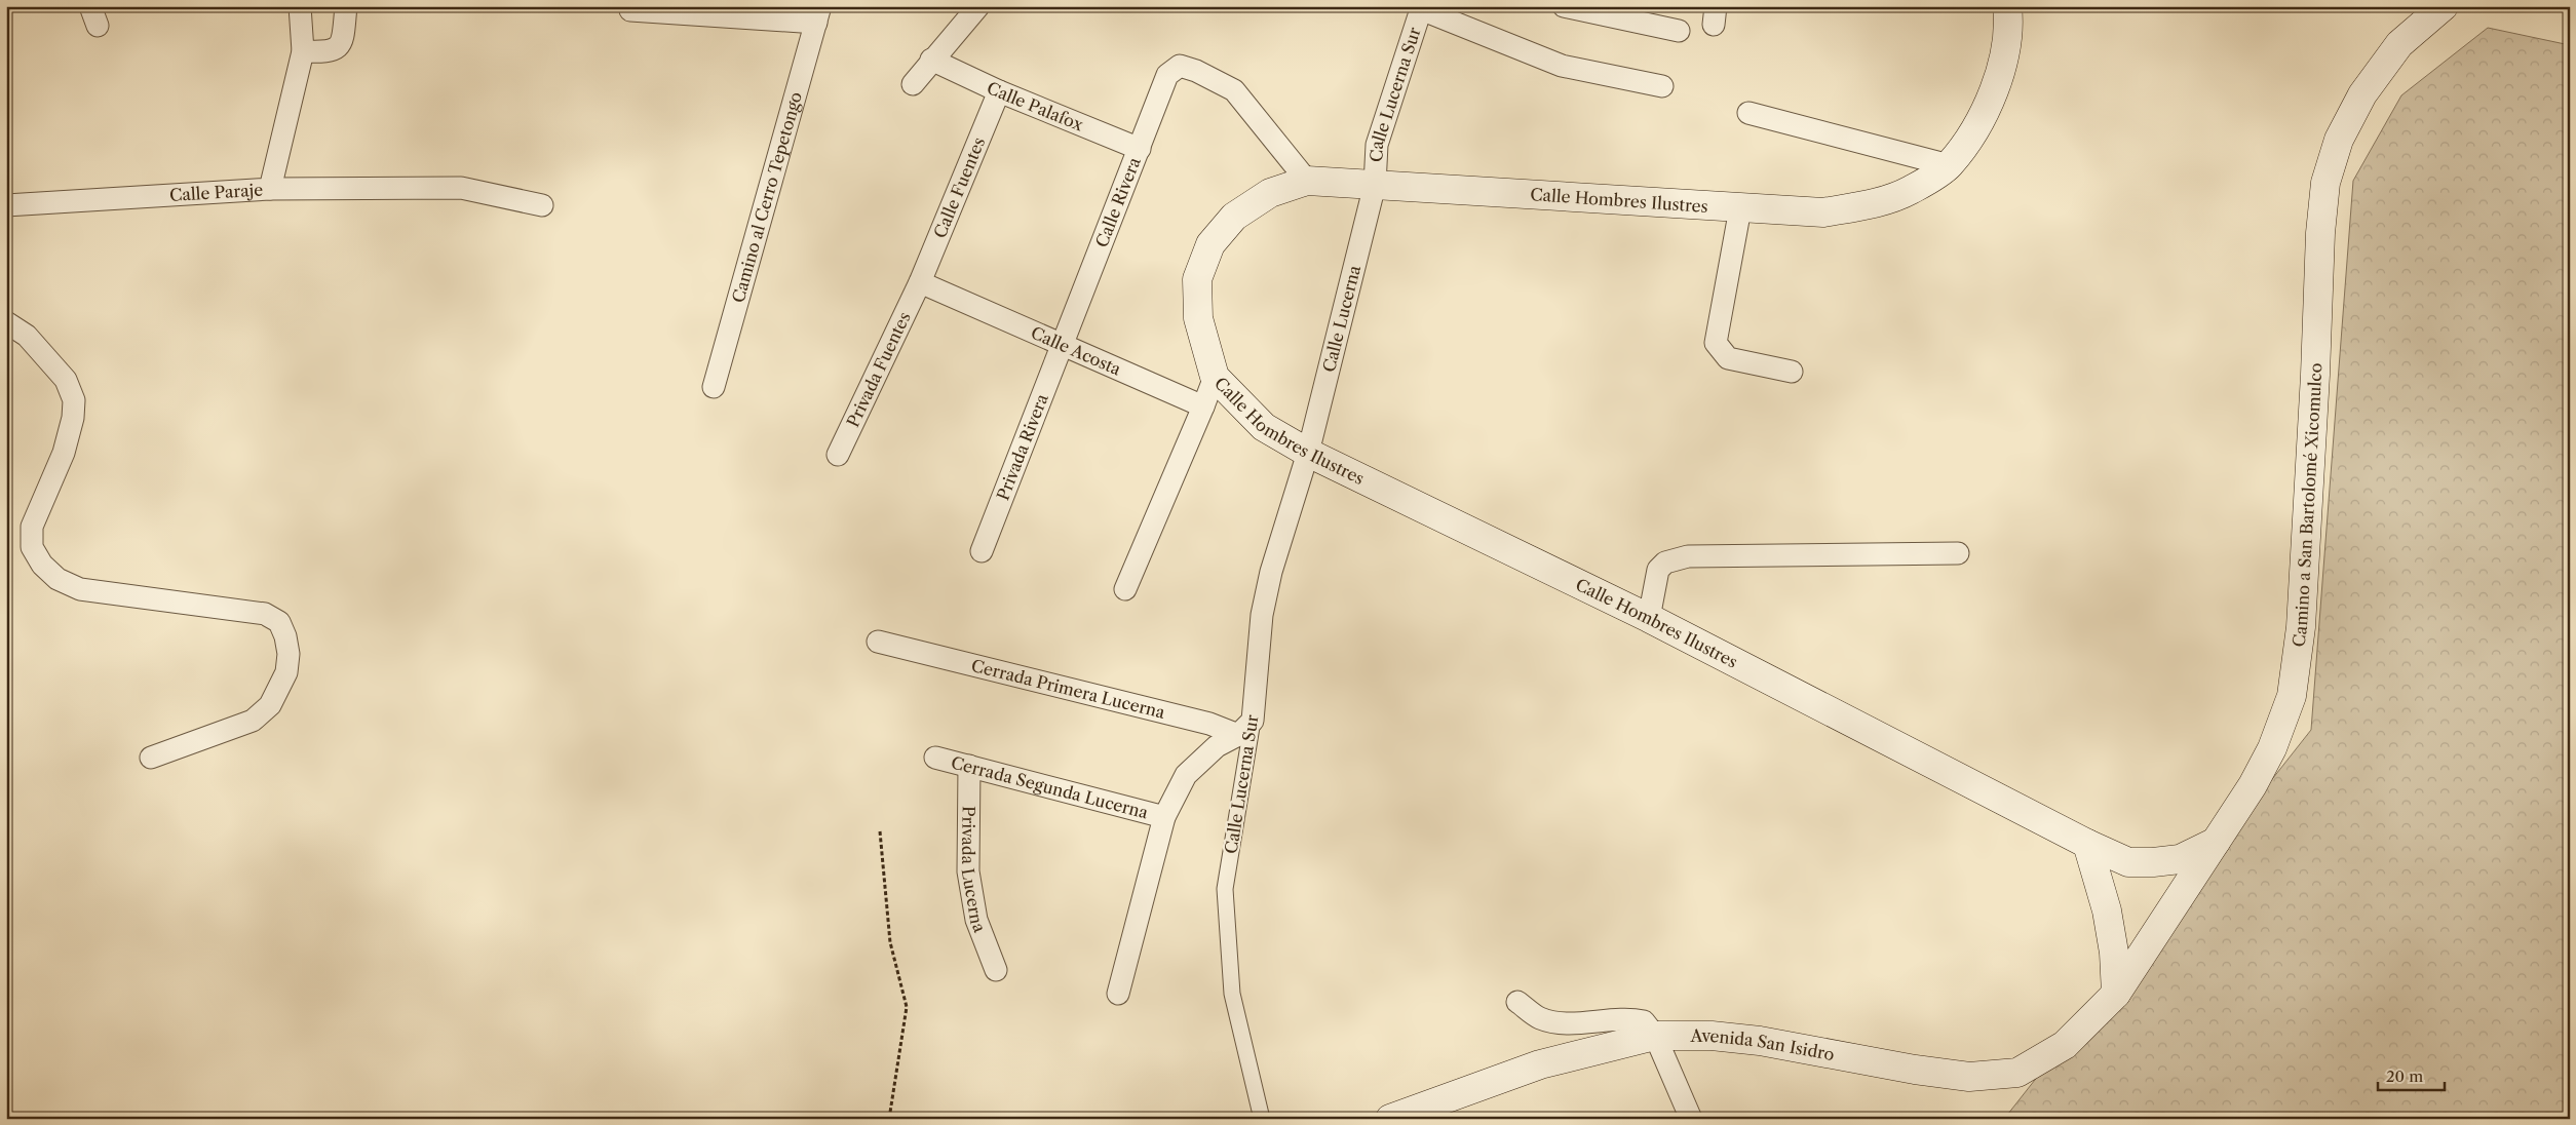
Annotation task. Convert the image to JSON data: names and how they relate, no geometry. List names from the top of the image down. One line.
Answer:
{"streets":{"main road":["Calle Hombres Ilustres","Camino a San Bartolomé Xicomulco","Avenida San Isidro"],"street":["Calle Lucerna Sur","Calle Palafox","Calle Fuentes","Calle Paraje","Camino al Cerro Tepetongo","Calle Rivera","Calle Lucerna","Calle Acosta","Privada Fuentes","Privada Rivera","Cerrada Primera Lucerna","Cerrada Segunda Lucerna","Privada Lucerna"]},"crossings":[["Calle Lucerna Sur","Calle Hombres Ilustres"],["Calle Lucerna Sur","Calle Lucerna"],["Calle Lucerna Sur","Cerrada Primera Lucerna"],["Calle Palafox","Calle Fuentes"],["Calle Palafox","Calle Rivera"],["Calle Fuentes","Calle Acosta"],["Calle Fuentes","Privada Fuentes"],["Calle Hombres Ilustres","Calle Rivera"],["Calle Hombres Ilustres","Calle Lucerna"],["Calle Hombres Ilustres","Camino a San Bartolomé Xicomulco"],["Calle Rivera","Calle Acosta"],["Calle Rivera","Privada Rivera"],["Calle Acosta","Privada Fuentes"],["Calle Acosta","Privada Rivera"],["Camino a San Bartolomé Xicomulco","Avenida San Isidro"],["Cerrada Segunda Lucerna","Privada Lucerna"]],"scale_bar":"20 m"}
